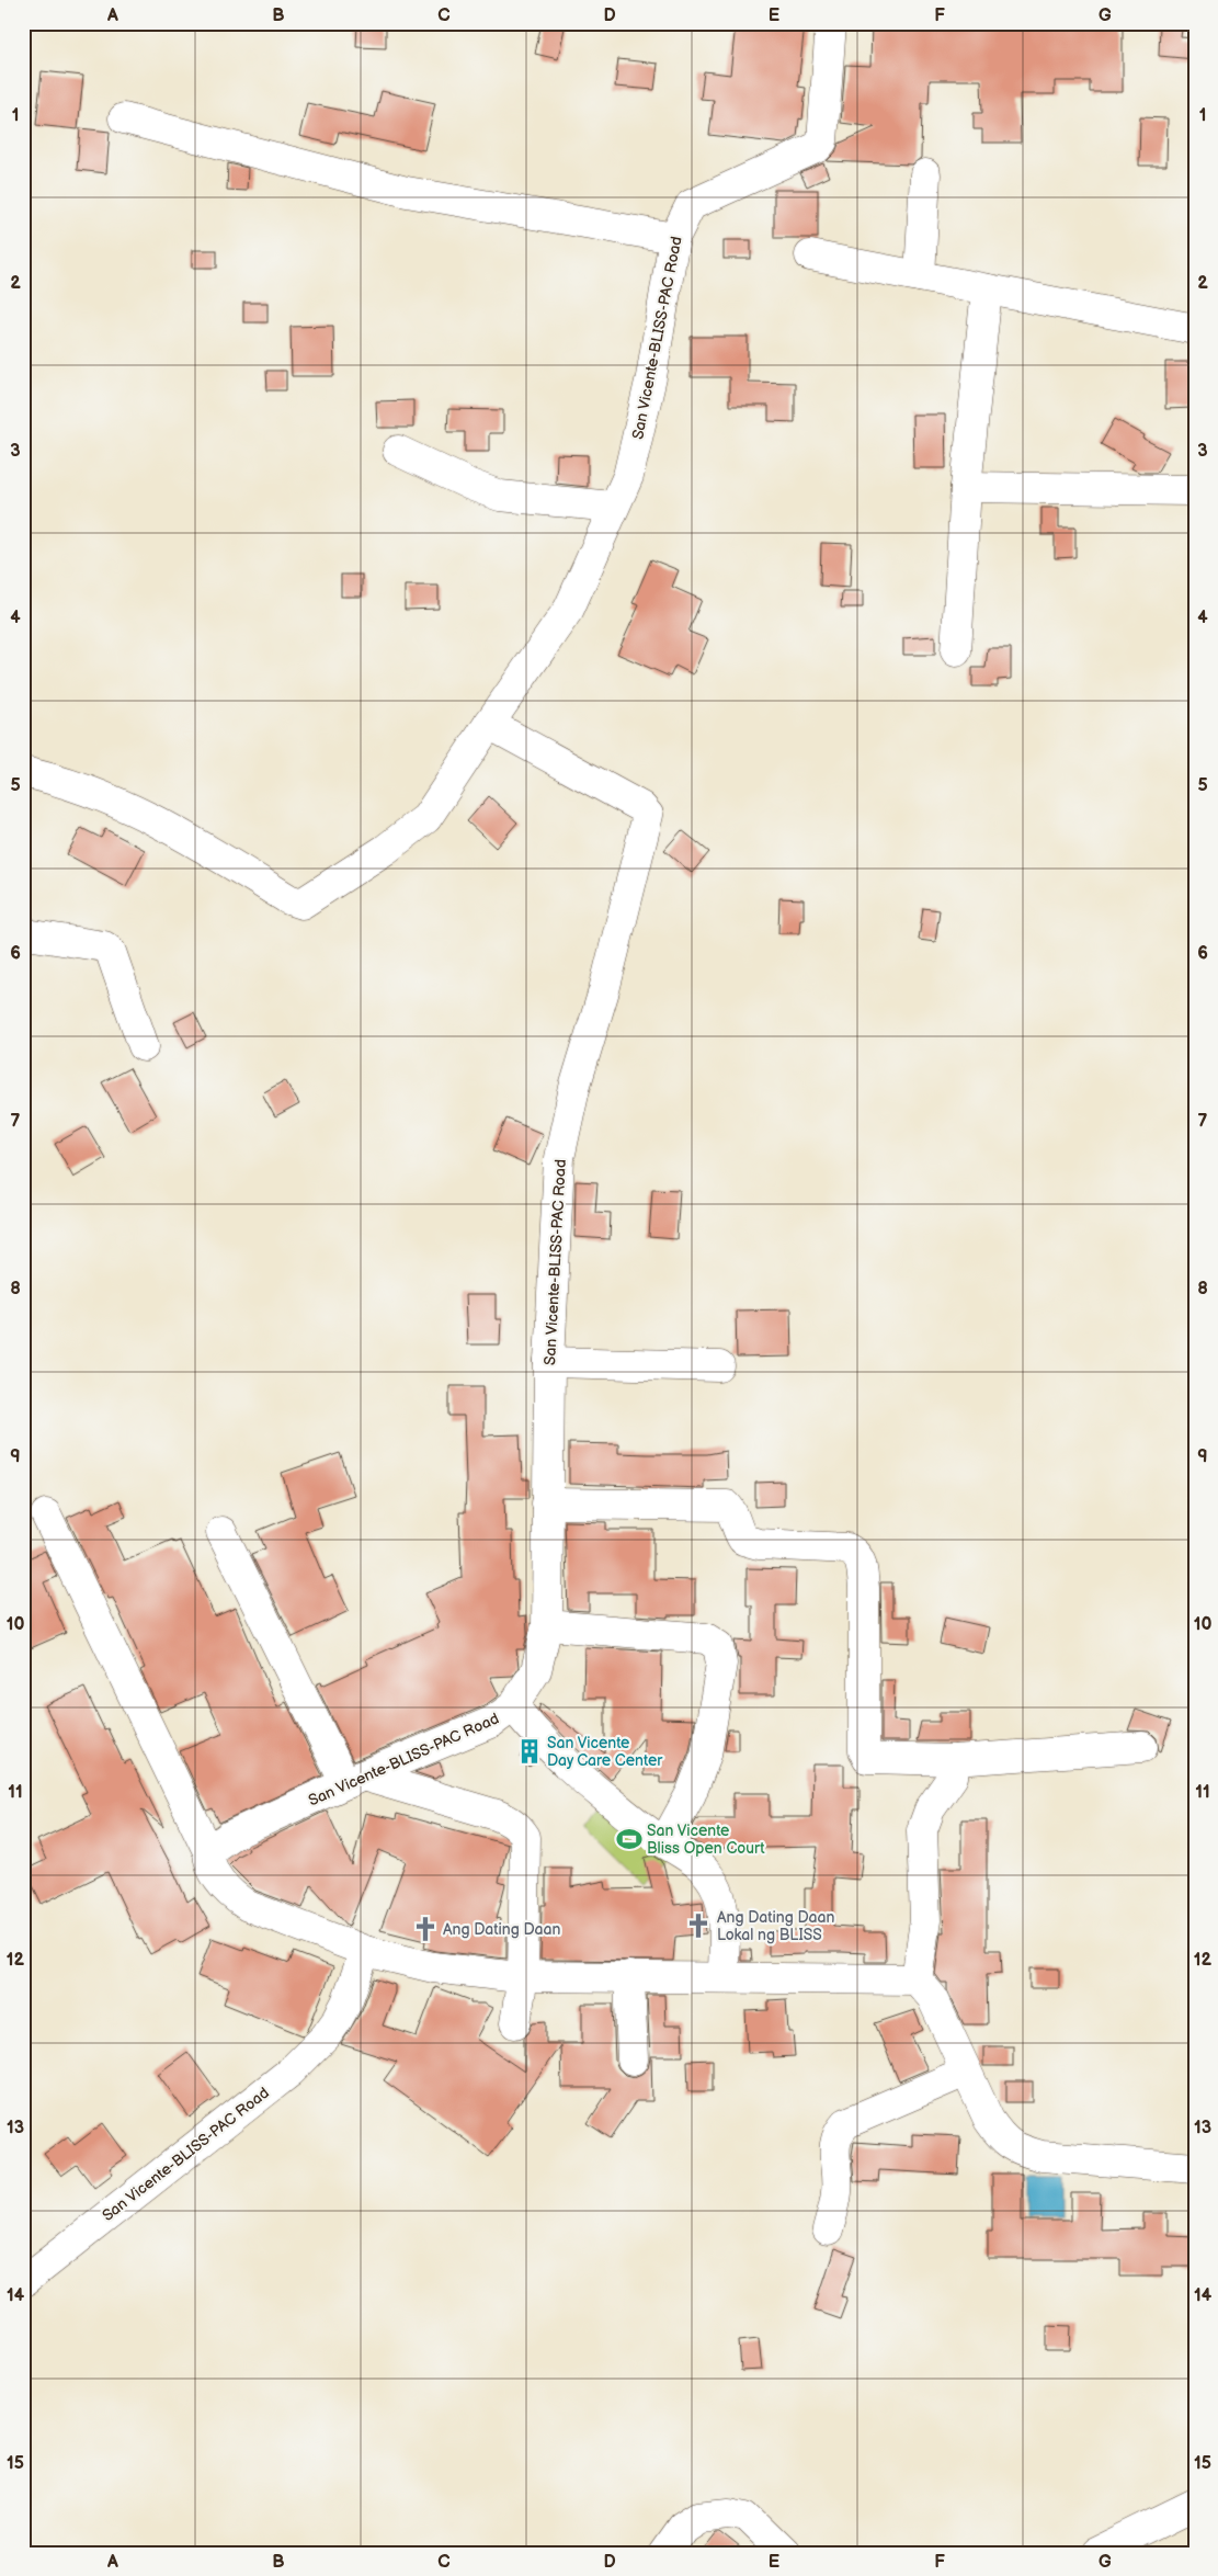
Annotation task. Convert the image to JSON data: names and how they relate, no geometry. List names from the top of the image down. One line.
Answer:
{"streets":{"street":["San Vicente-BLISS-PAC Road"]},"places":{"building":["San Vicente Day Care Center"],"sports":["San Vicente Bliss Open Court"],"church":["Ang Dating Daan Lokal ng BLISS","Ang Dating Daan"]},"grid":{"columns":["A","B","C","D","E","F","G"],"rows":["1","2","3","4","5","6","7","8","9","10","11","12","13","14","15"]}}
